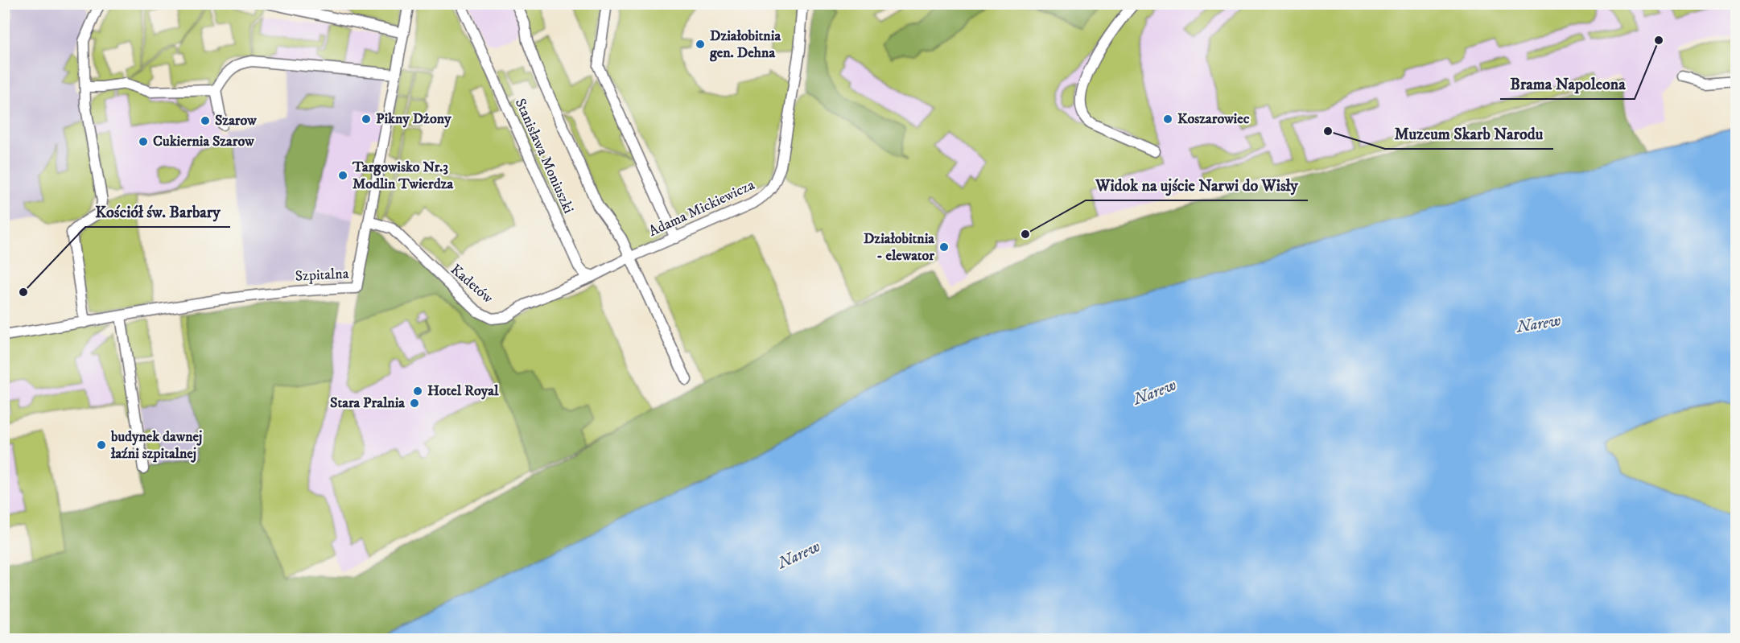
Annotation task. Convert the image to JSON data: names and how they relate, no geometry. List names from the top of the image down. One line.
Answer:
{"streets":{"street":["Stanisława Moniuszki","Adama Mickiewicza","Szpitalna","Kadetów"]},"crossings":[["Stanisława Moniuszki","Kadetów"],["Szpitalna","Kadetów"]],"water":["Narew"],"places":["Brama Napoleona","Działobitnia gen. Dehna","Pikny Dżony","Koszarowiec","Szarow","Muzeum Skarb Narodu","Cukiernia Szarow","Targowisko Nr.3 Modlin Twierdza","Widok na ujście Narwi do Wisły","Działobitnia - elewator","Kościół św. Barbary","Hotel Royal","Stara Pralnia","budynek dawnej łaźni szpitalnej"]}
